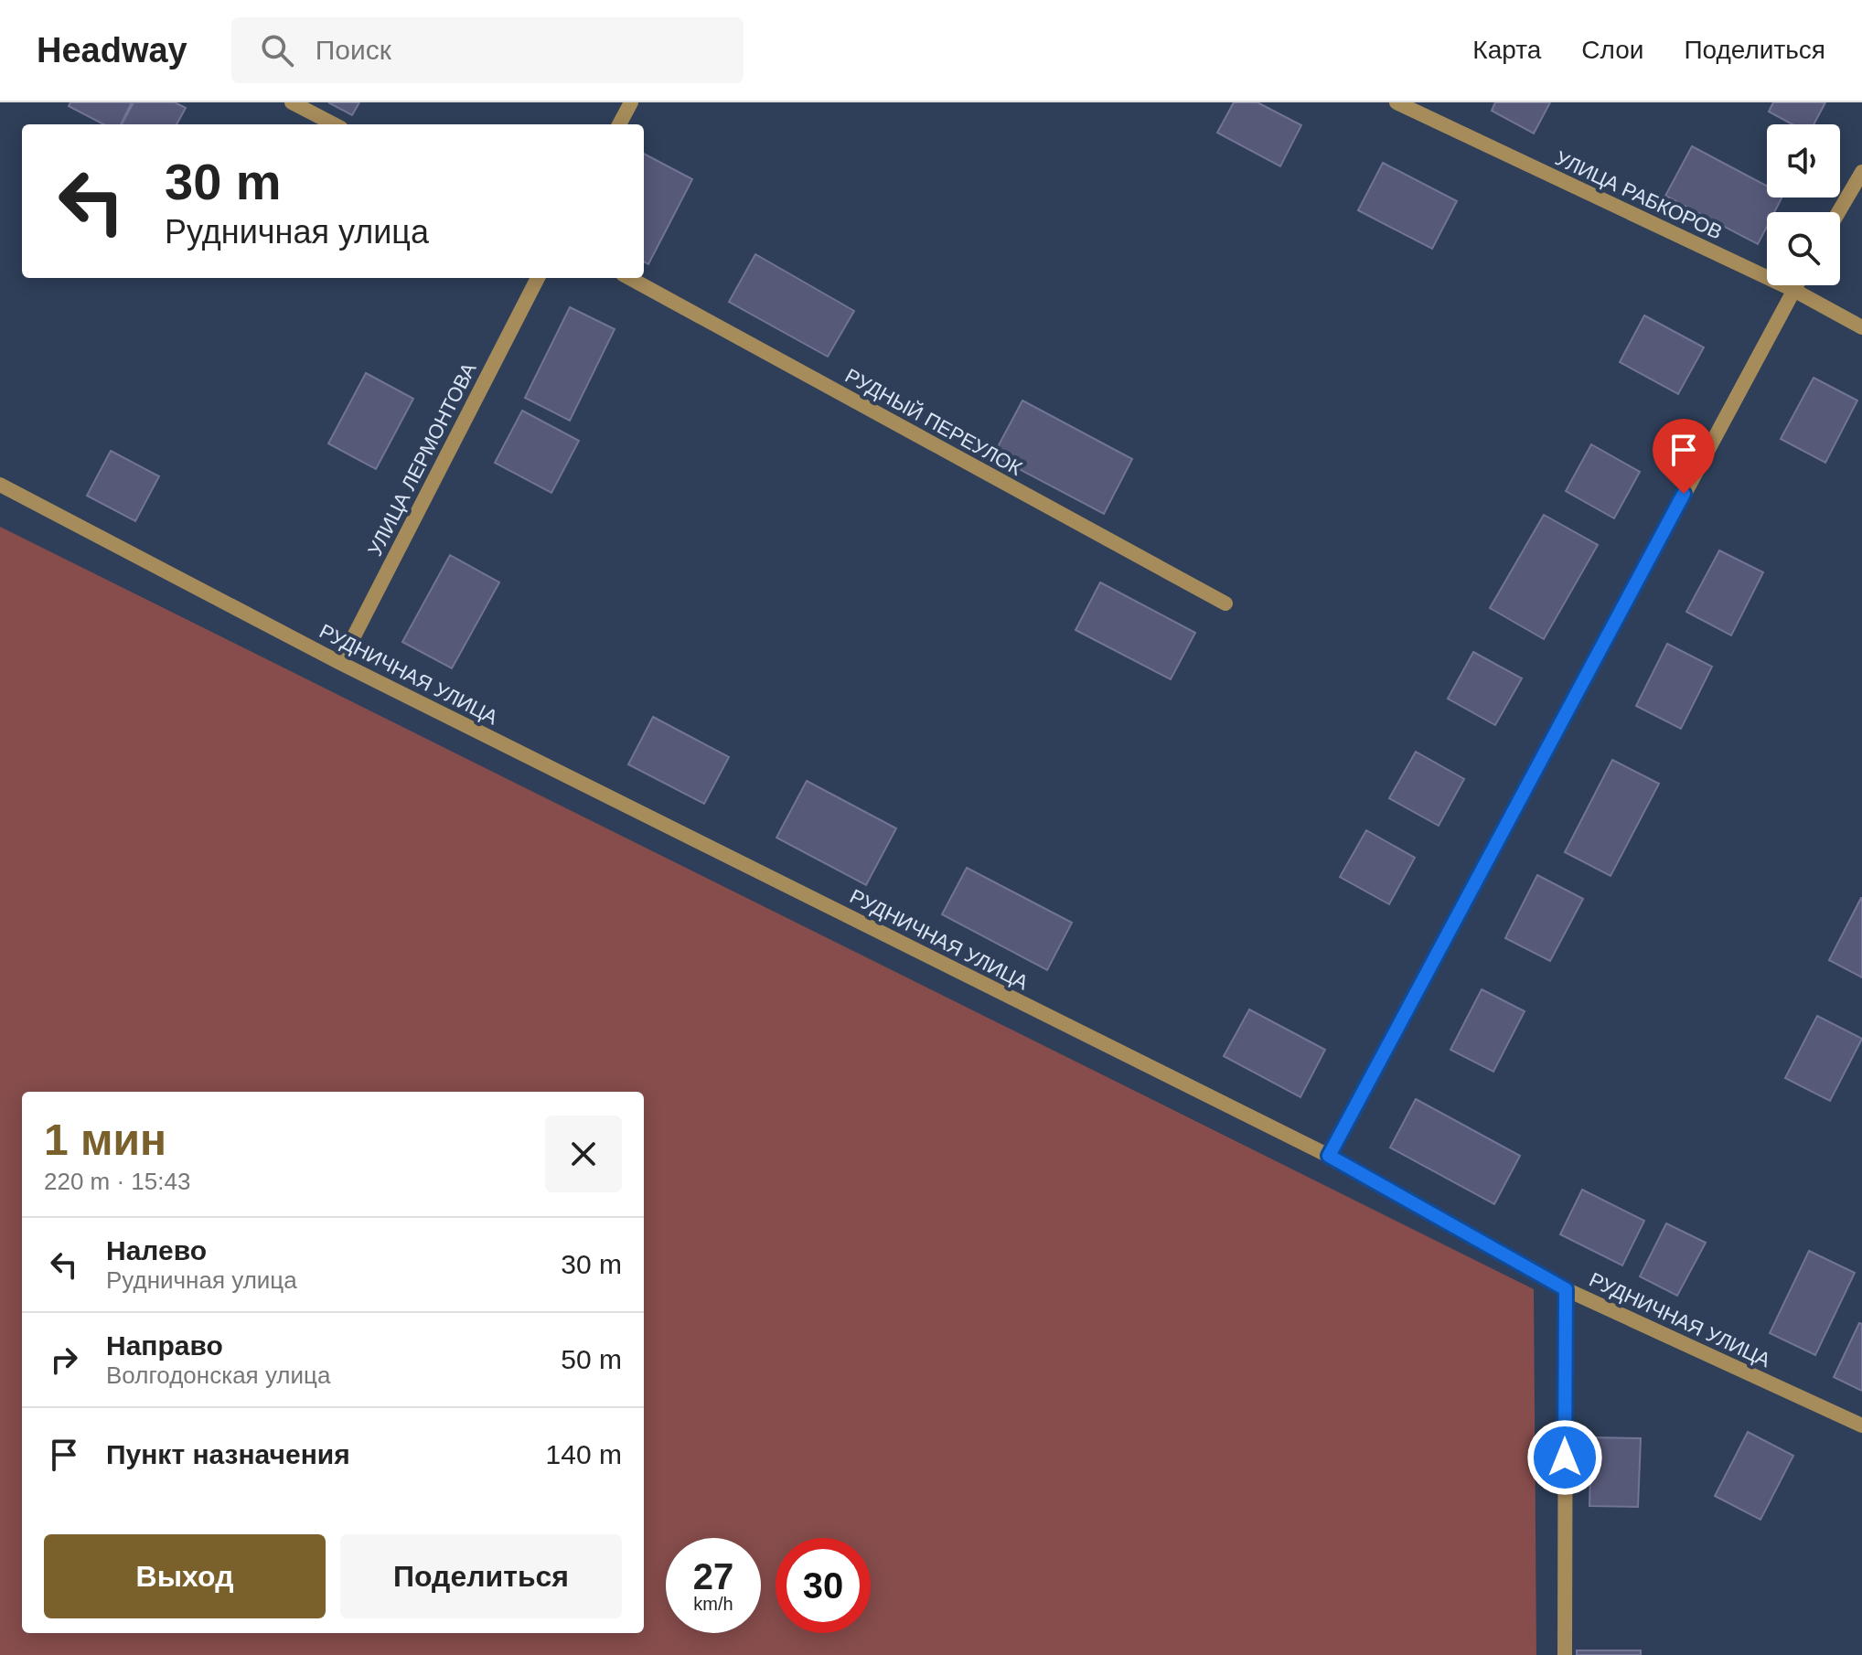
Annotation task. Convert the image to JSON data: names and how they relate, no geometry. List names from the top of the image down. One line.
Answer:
{"streets":{"street":["УЛИЦА РАБКОРОВ","РУДНЫЙ ПЕРЕУЛОК","УЛИЦА ЛЕРМОНТОВА","РУДНИЧНАЯ УЛИЦА"]},"crossings":[["УЛИЦА ЛЕРМОНТОВА","РУДНИЧНАЯ УЛИЦА"]],"page":{"header":"Headway","search":"Поиск","nav":["Карта","Слои","Поделиться"],"turn":["30 m","Рудничная улица"],"heading":["1 мин","220 m · 15:43"],"list":[{"name":"Налево","note":"Рудничная улица","value":"30 m"},{"name":"Направо","note":"Волгодонская улица","value":"50 m"},{"name":"Пункт назначения","value":"140 m"}],"buttons":["Выход","Поделиться"],"speed":"27 km/h","limit":"30"}}
